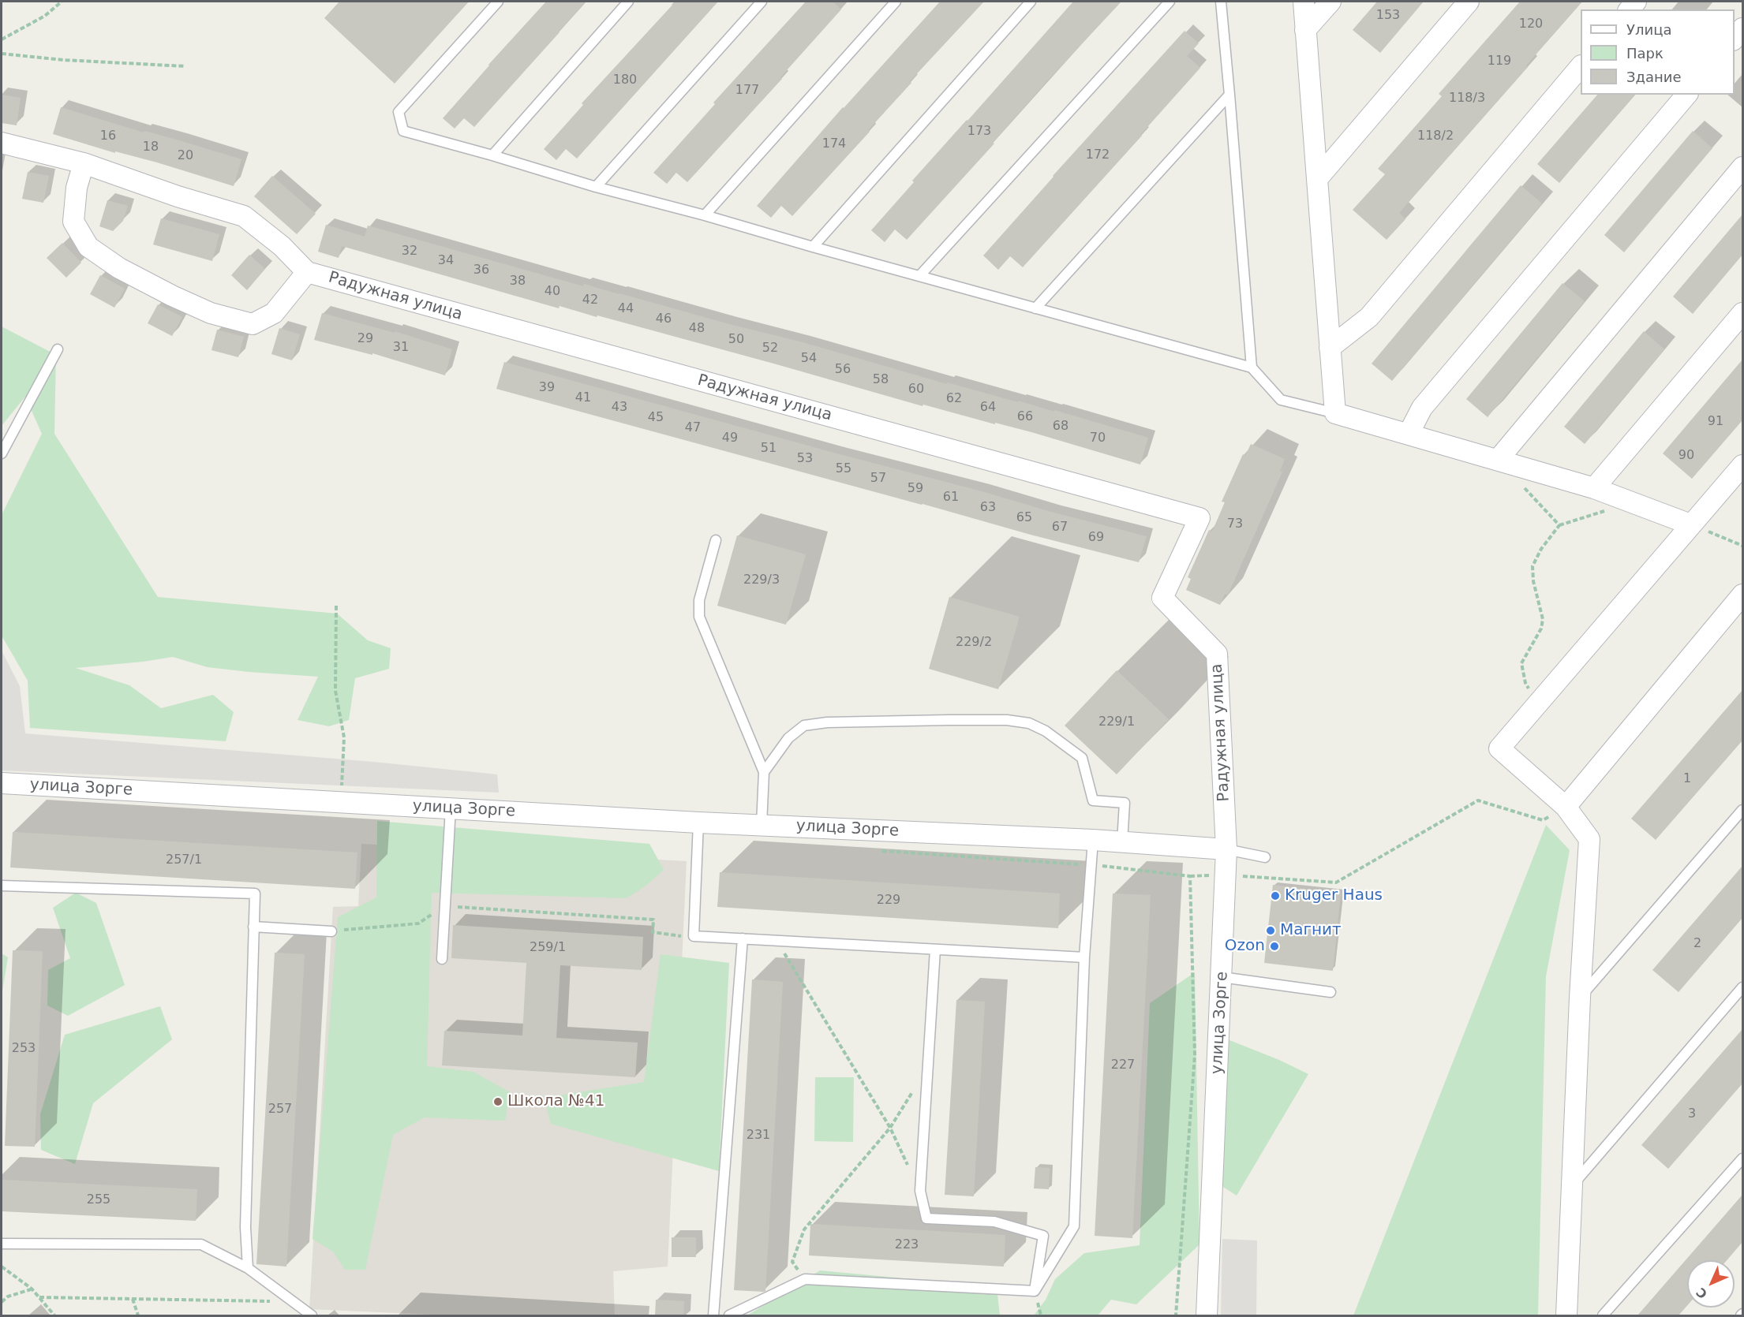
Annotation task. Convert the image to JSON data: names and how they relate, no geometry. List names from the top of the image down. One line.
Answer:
{"streets":{"street":["Радужная улица","улица Зорге"]},"crossings":[["Радужная улица","улица Зорге"]],"places":["Kruger Haus","Магнит","Ozon","Школа №41"],"house_numbers":["153","120","119","180","177","118/3","173","16","118/2","174","18","172","20","32","34","36","38","40","42","44","46","48","29","50","31","52","54","56","58","39","60","41","62","43","64","66","45","91","68","47","49","70","51","90","53","55","57","59","61","63","65","73","67","69","229/3","229/2","229/1","1","257/1","229","2","259/1","253","227","257","3","231","255","223"],"legend":["Улица","Парк","Здание"],"north":"bottom left"}
